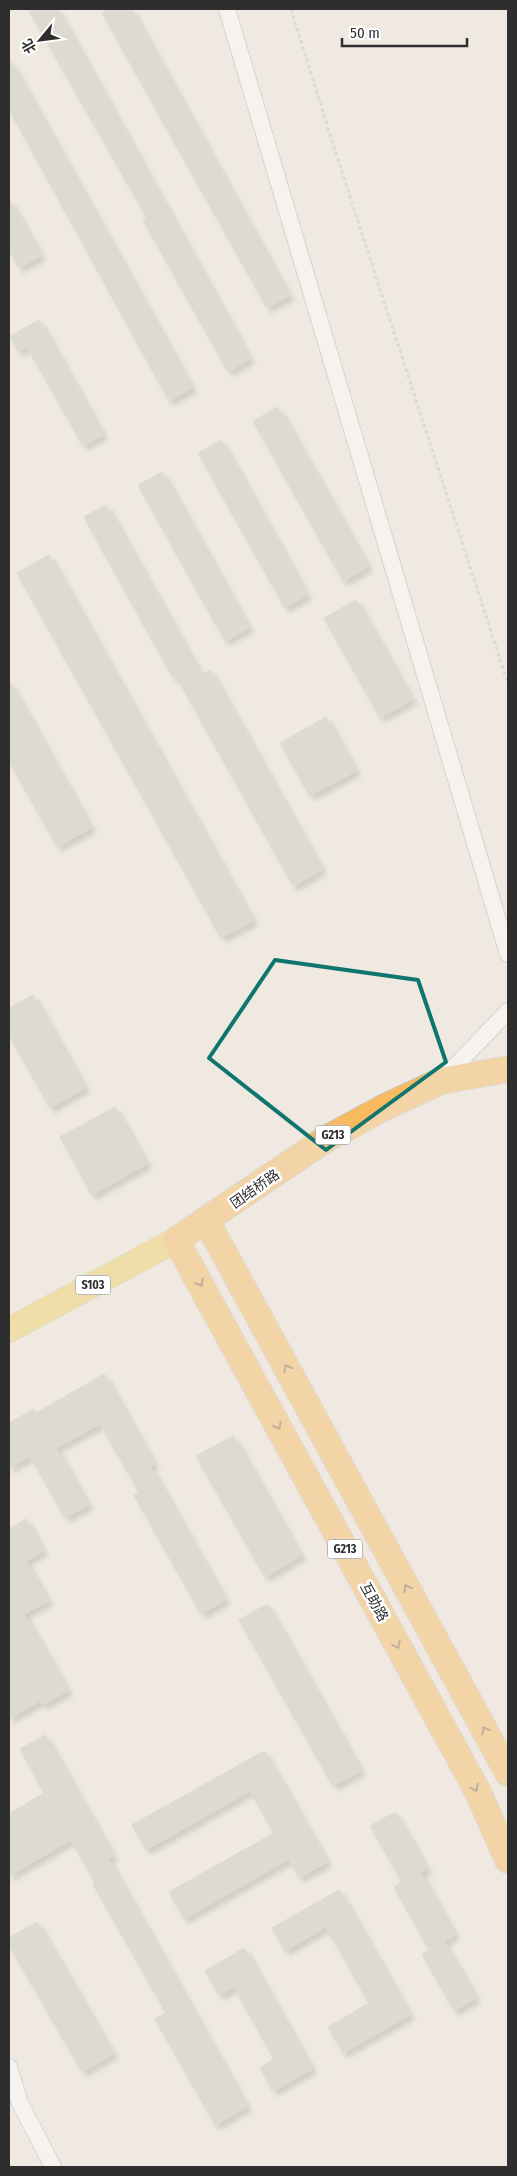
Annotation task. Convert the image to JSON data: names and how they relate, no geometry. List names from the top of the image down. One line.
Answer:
{"streets":{"highway":["G213","团结桥路","互助路"],"main road":["S103"]},"crossings":[["G213","团结桥路"],["团结桥路","互助路"]],"scale_bar":"50 m","north":"bottom left"}
